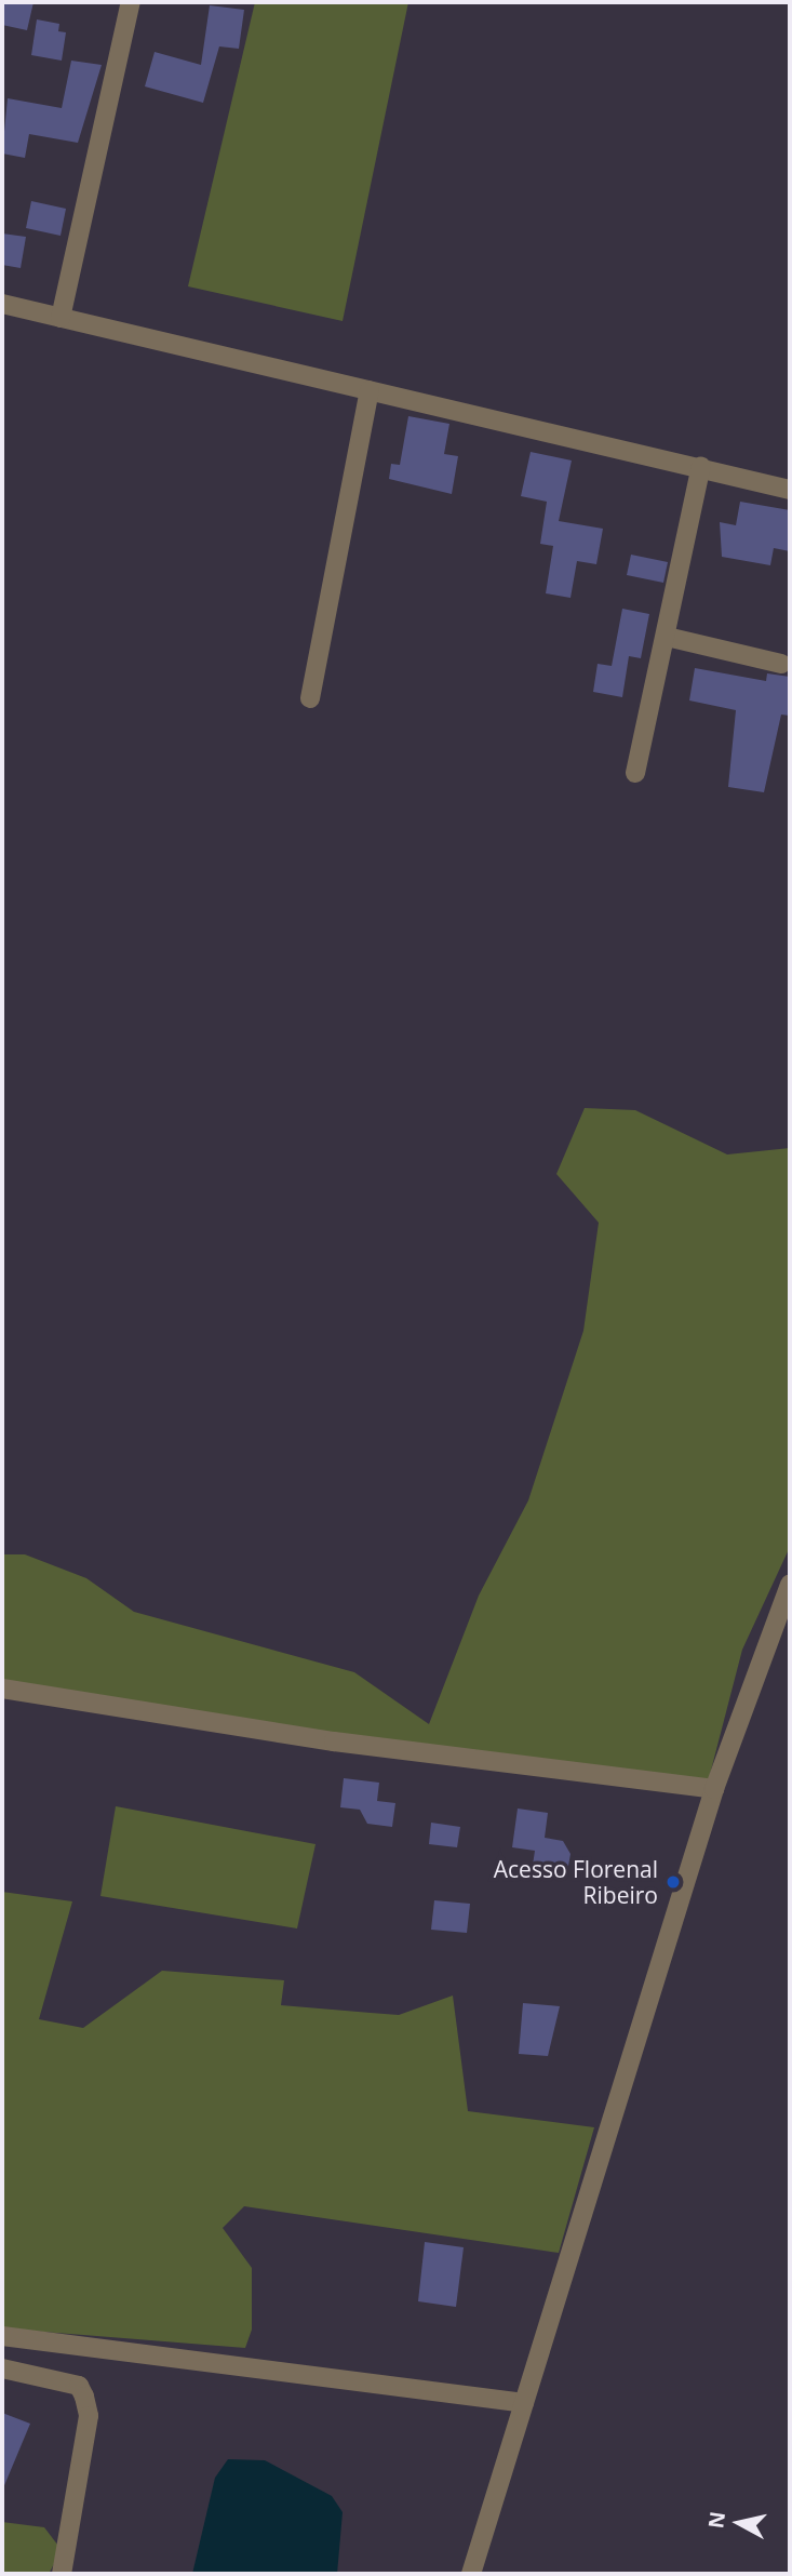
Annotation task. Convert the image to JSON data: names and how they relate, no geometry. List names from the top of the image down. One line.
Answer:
{"places":["Acesso Florenal Ribeiro"],"north":"left"}
